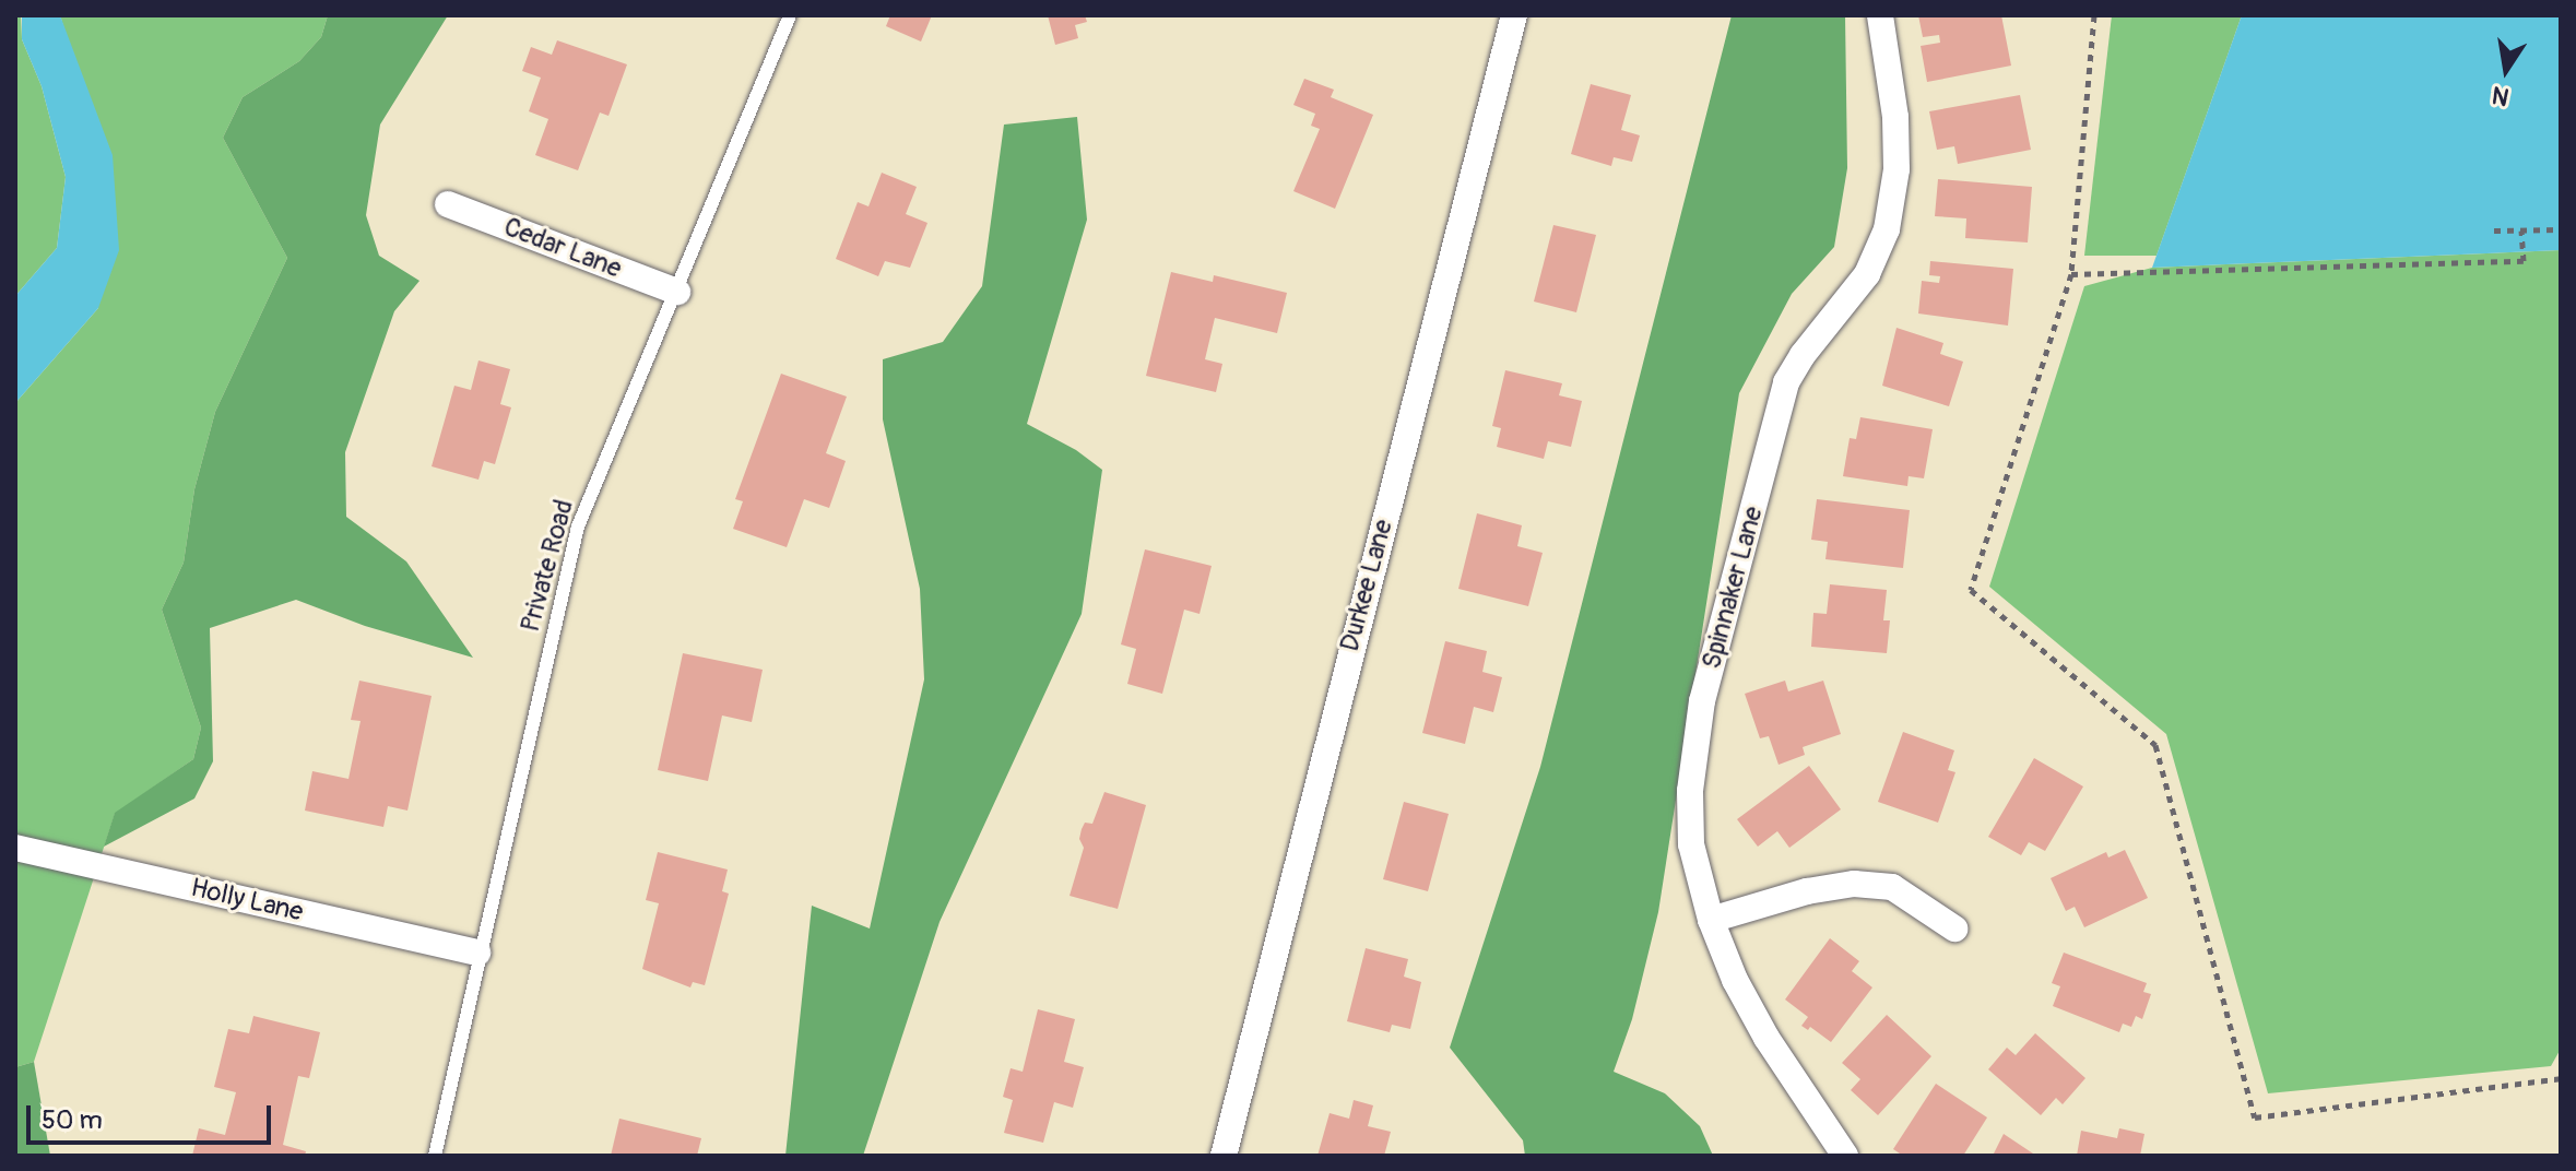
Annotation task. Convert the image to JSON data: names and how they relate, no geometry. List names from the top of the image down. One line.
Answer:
{"streets":{"street":["Cedar Lane","Durkee Lane","Spinnaker Lane","Holly Lane"],"lane":["Private Road"]},"crossings":[["Cedar Lane","Private Road"],["Private Road","Holly Lane"]],"scale_bar":"50 m","north":"bottom"}
